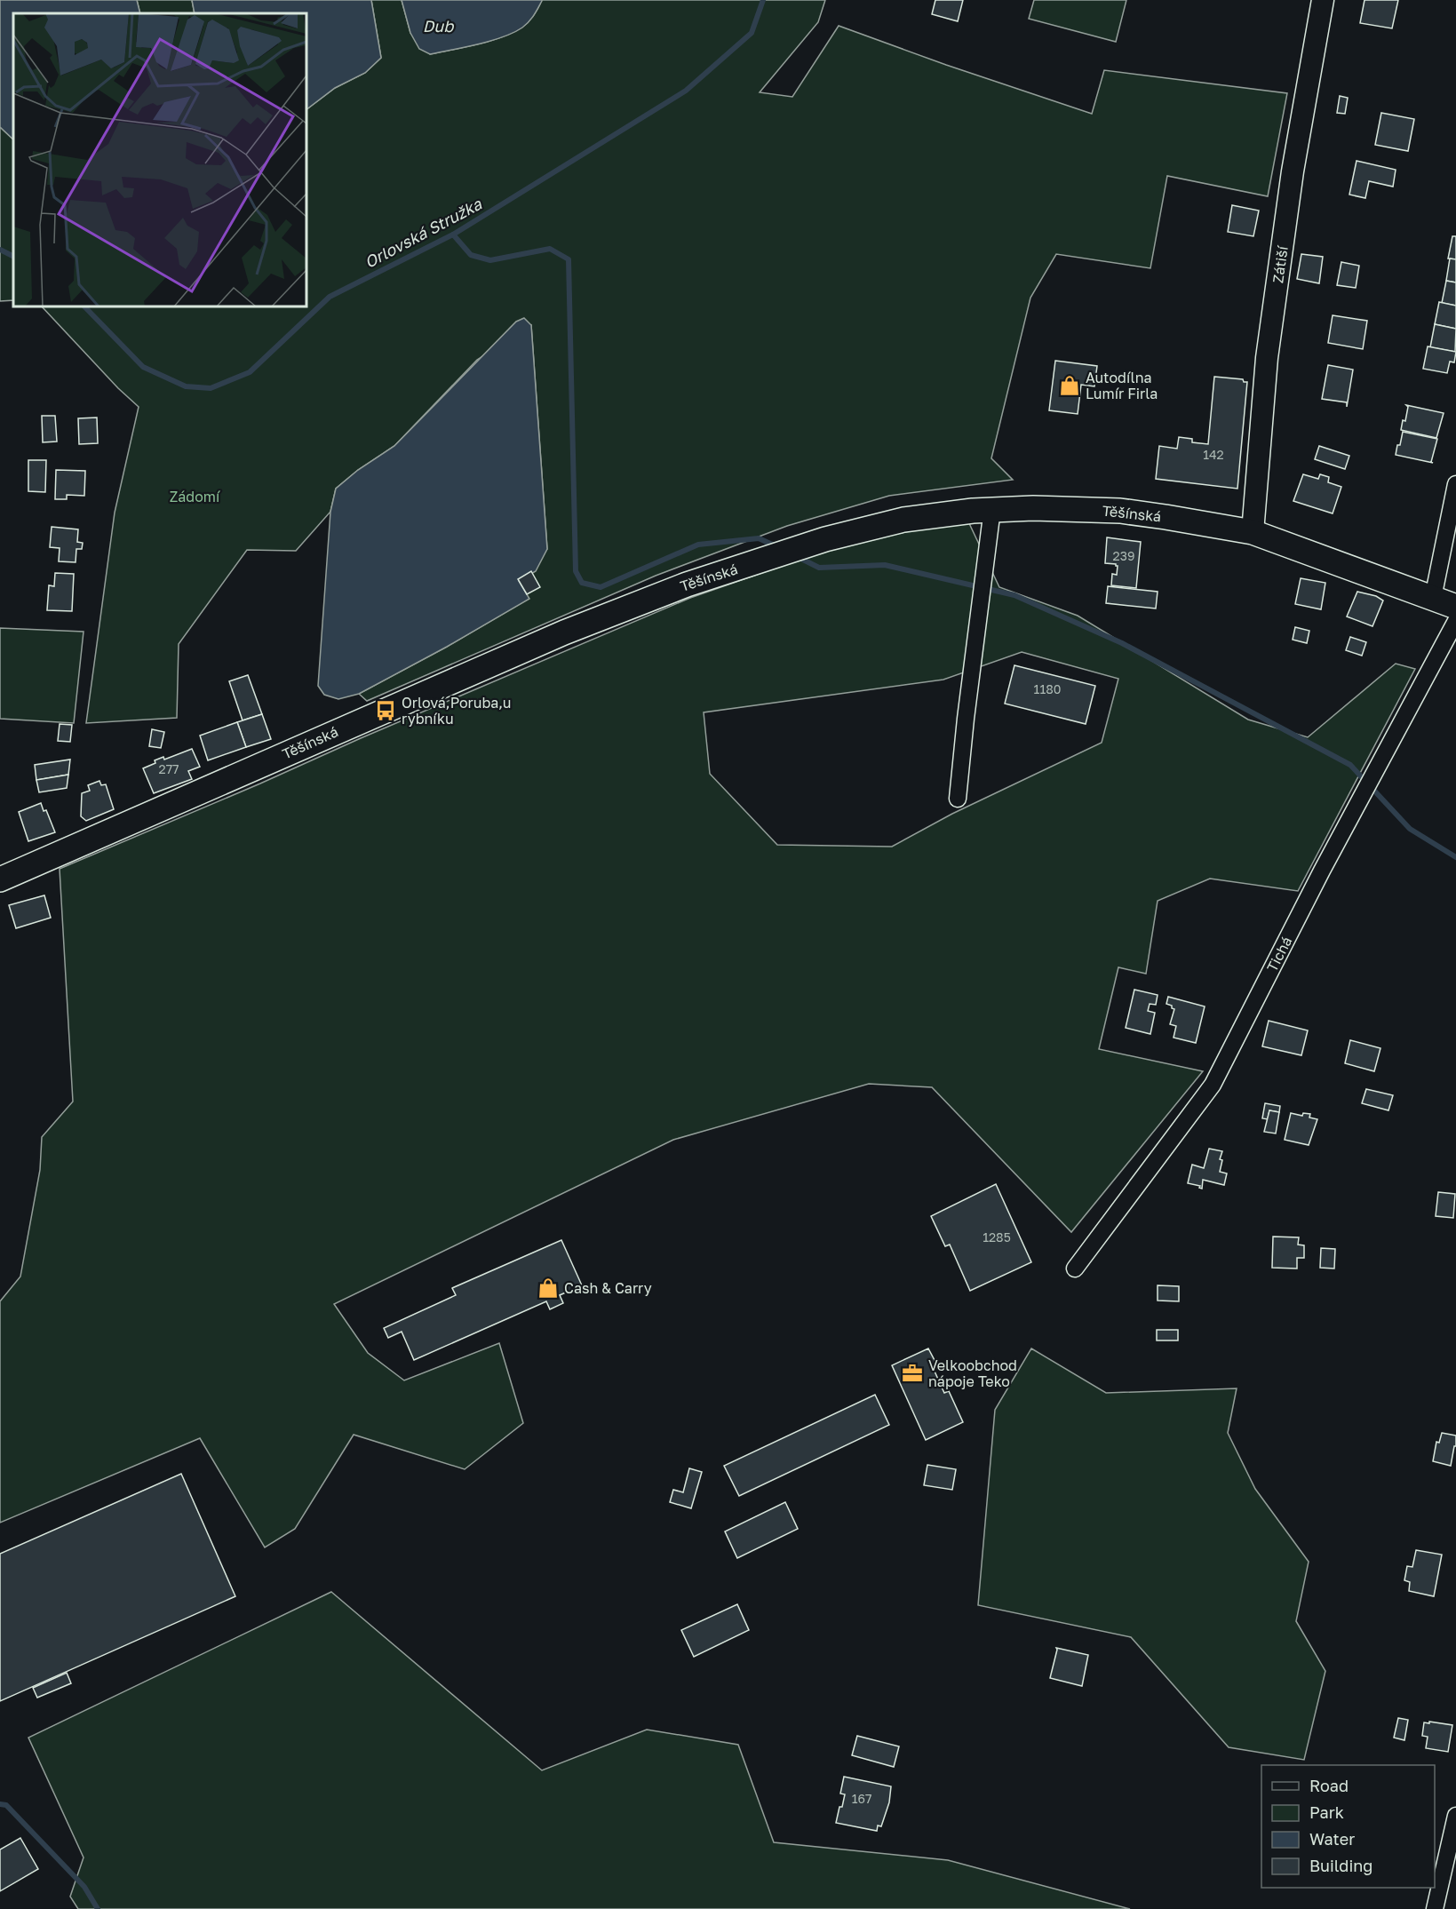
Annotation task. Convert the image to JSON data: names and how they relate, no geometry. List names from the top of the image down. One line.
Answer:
{"streets":{"main road":["Těšínská"],"street":["Zátiší","Tichá"]},"crossings":[["Zátiší","Těšínská"]],"water":["Dub","Orlovská Stružka"],"parks":["Zádomí"],"places":{"shop":["Autodílna Lumír Firla","Cash & Carry"],"bus stop":["Orlová,Poruba,u rybníku"],"office":["Velkoobchod nápoje Teko"]},"house_numbers":["142","239","1180","277","1285","167"],"legend":["Road","Park","Water","Building"]}
